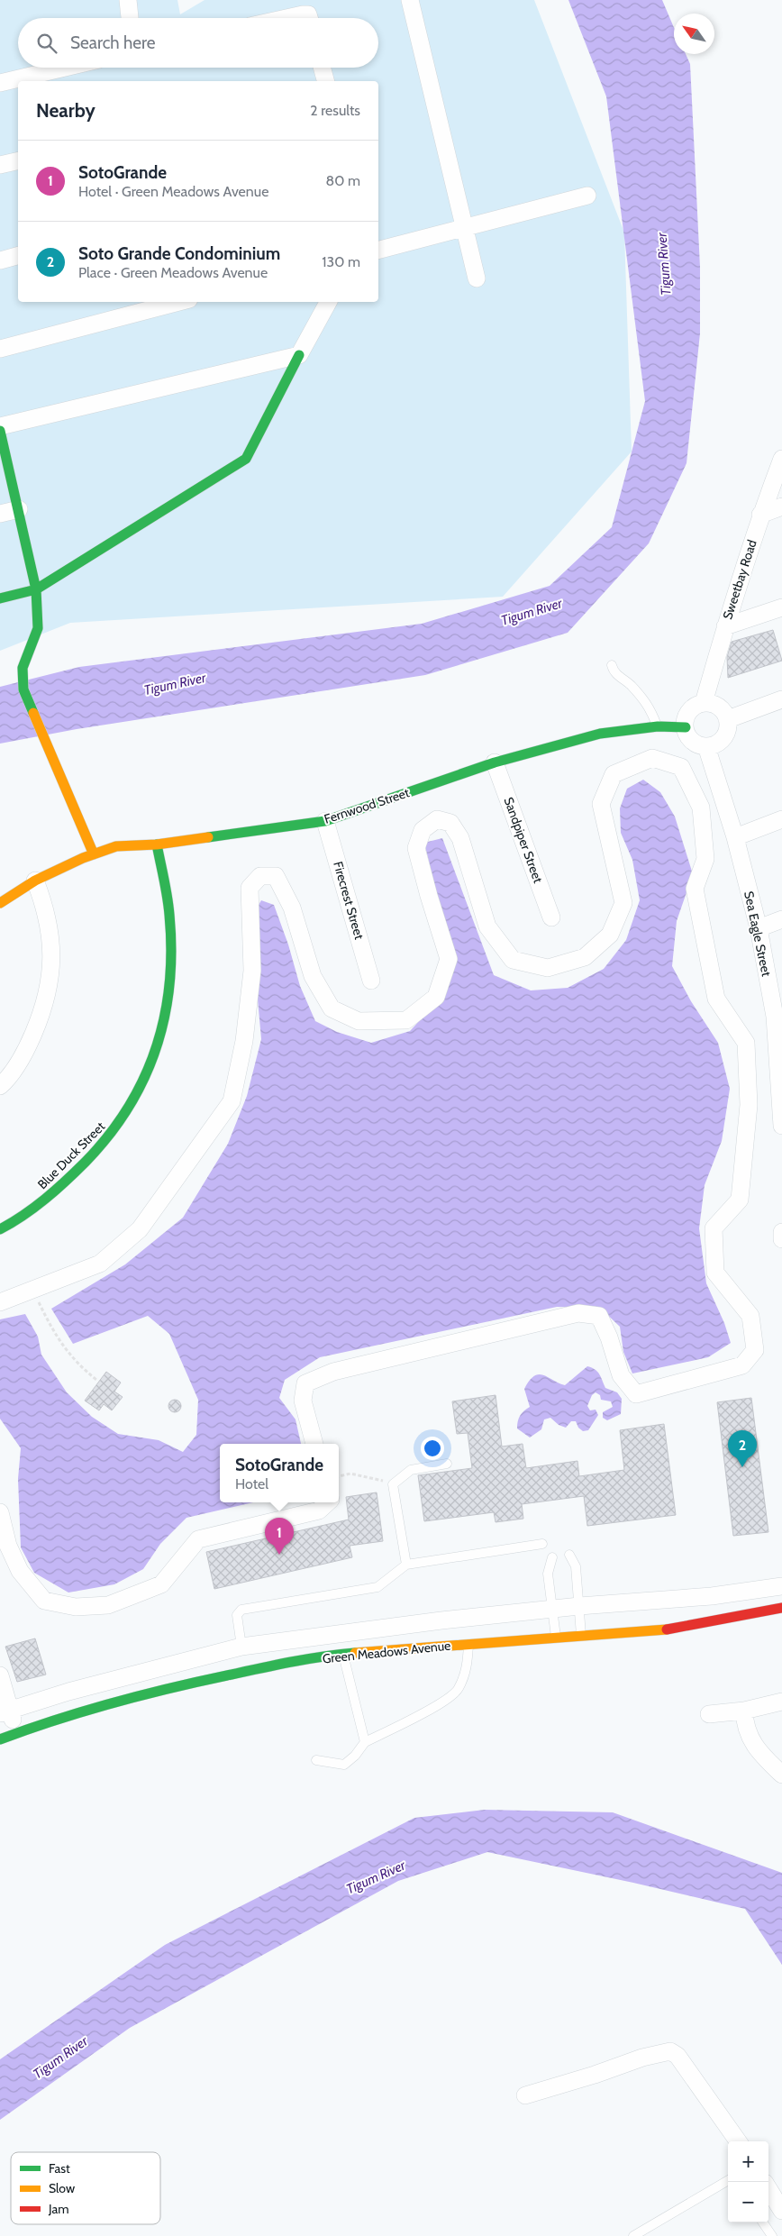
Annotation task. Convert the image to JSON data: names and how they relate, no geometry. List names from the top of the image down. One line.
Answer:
{"streets":{"street":["Sweetbay Road","Fernwood Street","Sandpiper Street","Firecrest Street","Sea Eagle Street","Blue Duck Street","Green Meadows Avenue"]},"crossings":[["Sweetbay Road","Fernwood Street"],["Sweetbay Road","Sea Eagle Street"],["Fernwood Street","Sandpiper Street"],["Fernwood Street","Firecrest Street"],["Fernwood Street","Sea Eagle Street"],["Fernwood Street","Blue Duck Street"]],"water":["Tigum River"],"legend":["Fast","Slow","Jam"],"north":"top left","page":{"search":"Search here","heading":["Nearby","2 results"],"list":[{"mark":"1","name":"SotoGrande","note":"Hotel · Green Meadows Avenue","value":"80 m"},{"mark":"2","name":"Soto Grande Condominium","note":"Place · Green Meadows Avenue","value":"130 m"}],"pins":["2","1"],"popup":["SotoGrande","Hotel"],"map_buttons":["+","−"]}}
